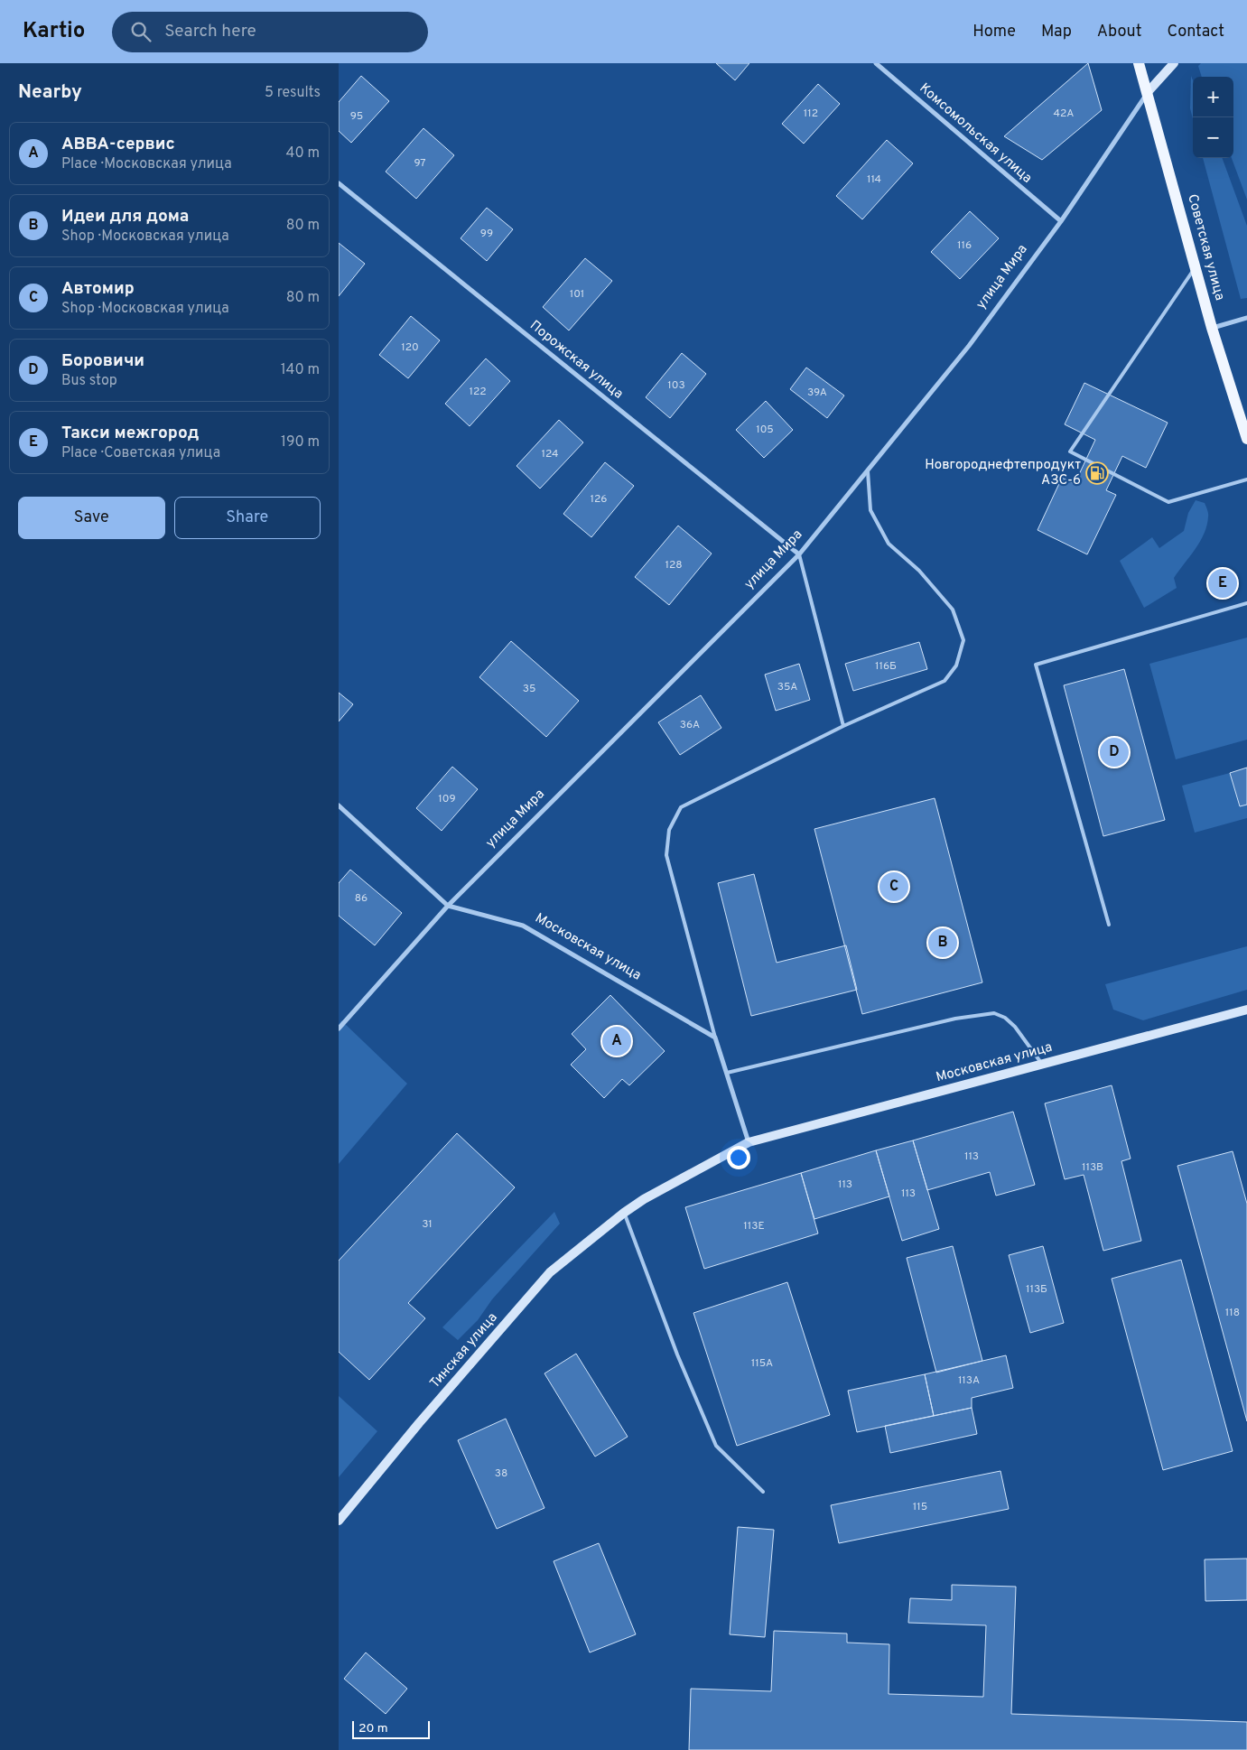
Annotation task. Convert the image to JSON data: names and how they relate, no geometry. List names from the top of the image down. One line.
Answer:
{"streets":{"main road":["Советская улица","улица Мира","Московская улица","Тинская улица"],"street":["Комсомольская улица","Порожская улица"]},"crossings":[["Комсомольская улица","улица Мира"],["Советская улица","улица Мира"],["улица Мира","Порожская улица"],["улица Мира","Московская улица"],["Московская улица","Тинская улица"]],"places":{"fuel station":["Новгороднефтепродукт АЗС-6"]},"house_numbers":["112","42А","95","97","114","99","116","101","120","103","122","39А","105","124","126","128","116Б","35А","35","36А","109","86","113","113В","113","113","31","113Е","113Б","118","115А","113А","38","115"],"scale_bar":"20 m","page":{"header":"Kartio","search":"Search here","nav":["Home","Map","About","Contact"],"heading":["Nearby","5 results"],"map_buttons":["+","−"],"list":[{"mark":"A","name":"АВВА-сервис","note":"Place · Московская улица","value":"40 m"},{"mark":"B","name":"Идеи для дома","note":"Shop · Московская улица","value":"80 m"},{"mark":"C","name":"Автомир","note":"Shop · Московская улица","value":"80 m"},{"mark":"D","name":"Боровичи","note":"Bus stop","value":"140 m"},{"mark":"E","name":"Такси межгород","note":"Place · Советская улица","value":"190 m"}],"buttons":["Save","Share"],"pins":["E","D","C","B","A"],"scale":"20 m"}}
